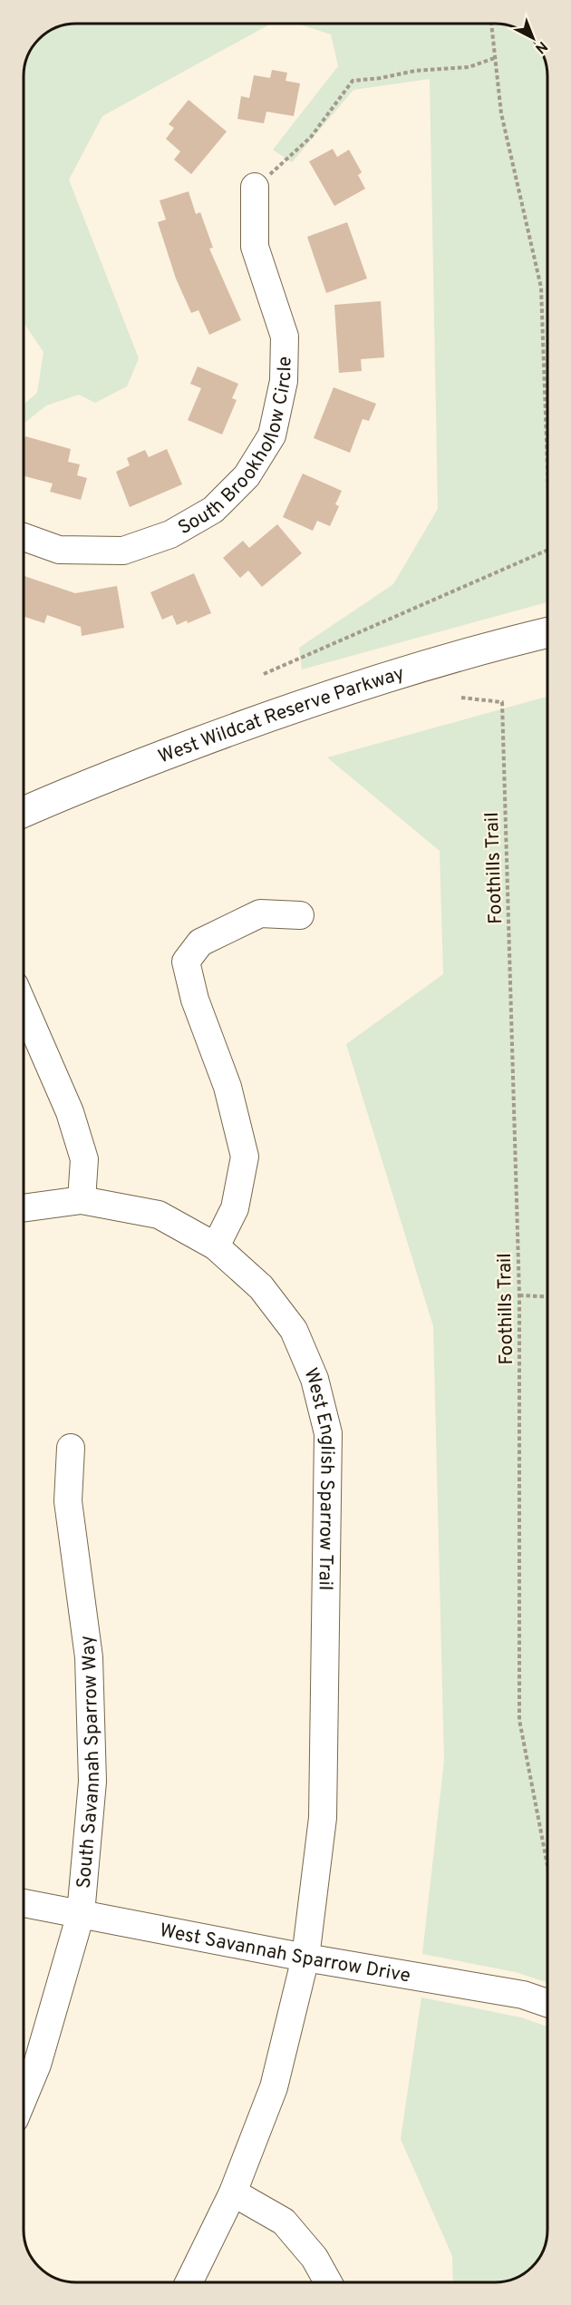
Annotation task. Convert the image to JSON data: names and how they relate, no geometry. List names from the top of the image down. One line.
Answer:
{"streets":{"main road":["West Wildcat Reserve Parkway"],"street":["South Brookhollow Circle","West English Sparrow Trail","South Savannah Sparrow Way","West Savannah Sparrow Drive"],"path":["Foothills Trail"]},"crossings":[["West English Sparrow Trail","West Savannah Sparrow Drive"],["South Savannah Sparrow Way","West Savannah Sparrow Drive"]],"north":"bottom right"}
